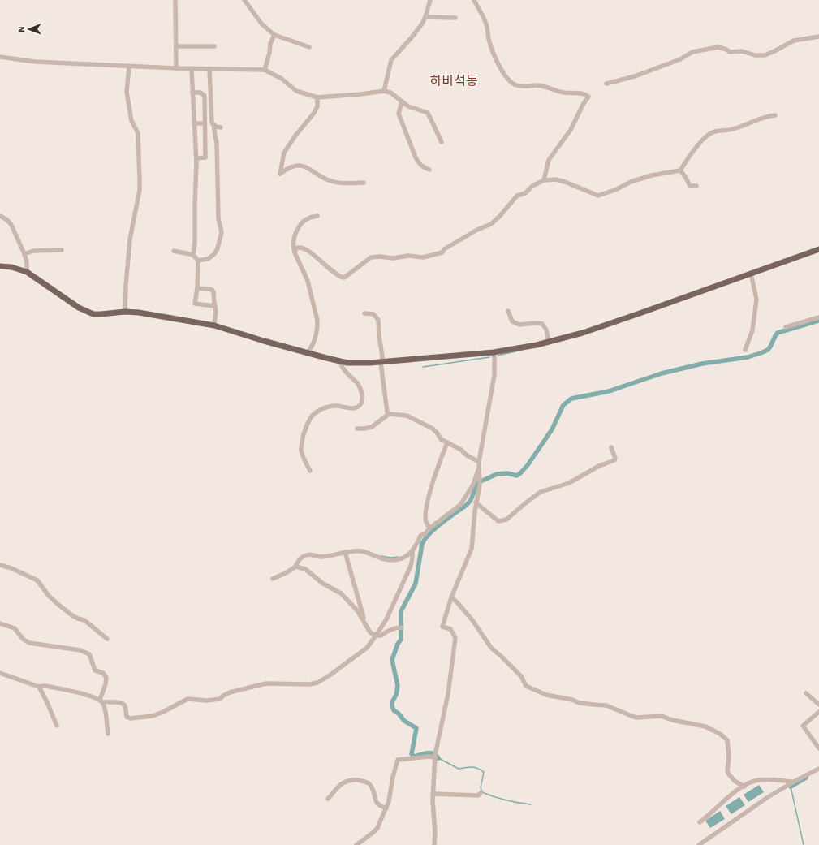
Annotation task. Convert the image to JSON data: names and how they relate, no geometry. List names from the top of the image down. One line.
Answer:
{"districts":["하비석동"],"north":"left"}
